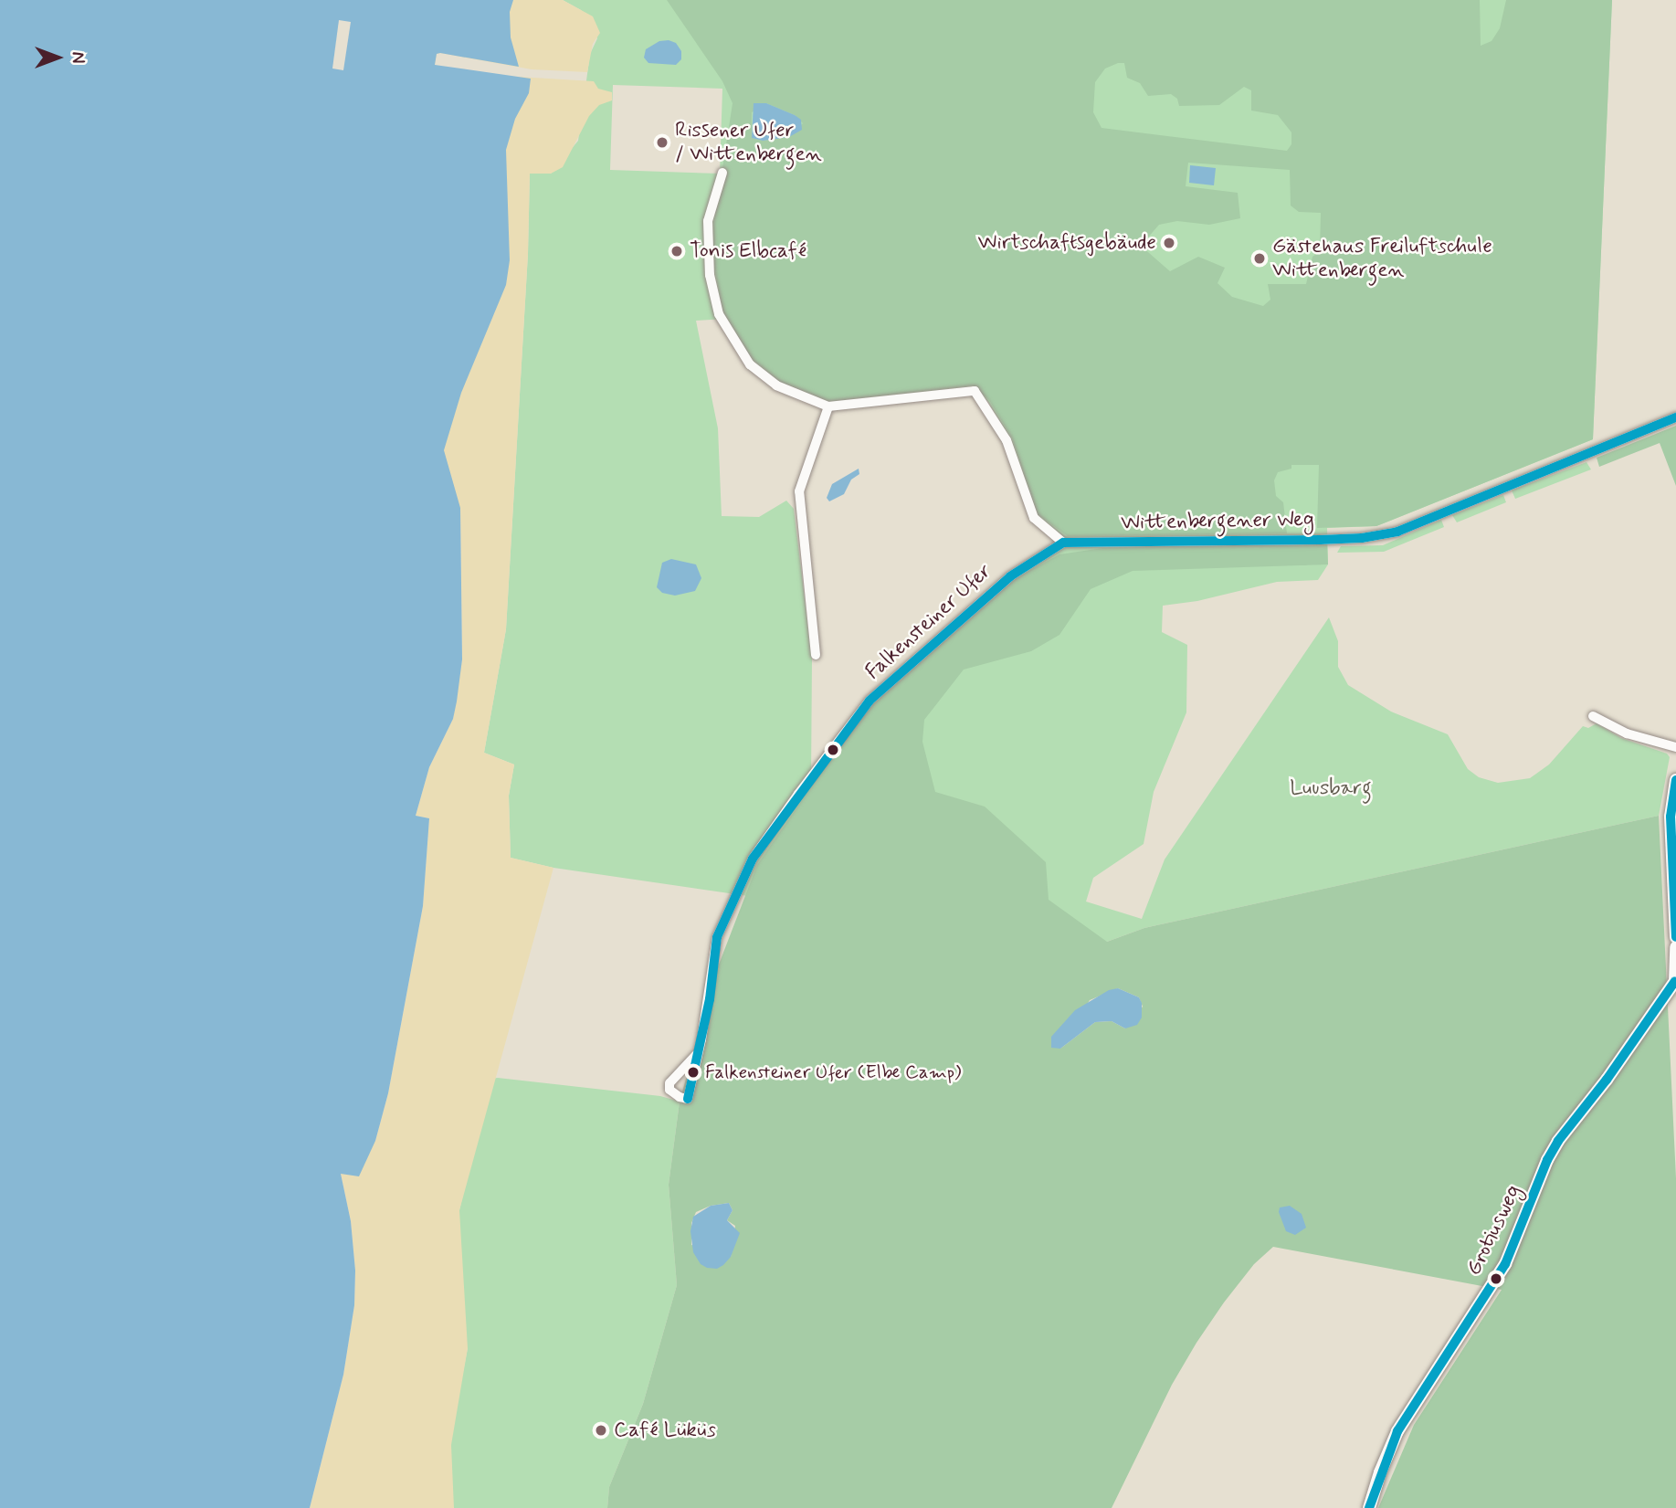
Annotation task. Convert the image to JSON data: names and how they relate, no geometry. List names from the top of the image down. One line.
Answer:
{"streets":{"street":["Wittenbergener Weg","Falkensteiner Ufer","Grotiusweg"]},"crossings":[["Wittenbergener Weg","Falkensteiner Ufer"]],"parks":["Luusbarg"],"places":["Rissener Ufer / Wittenbergen","Wirtschaftsgebäude","Tonis Elbcafé","Gästehaus Freiluftschule Wittenbergen","Falkensteiner Ufer (Elbe Camp)","Café Lüküs"],"north":"right"}
